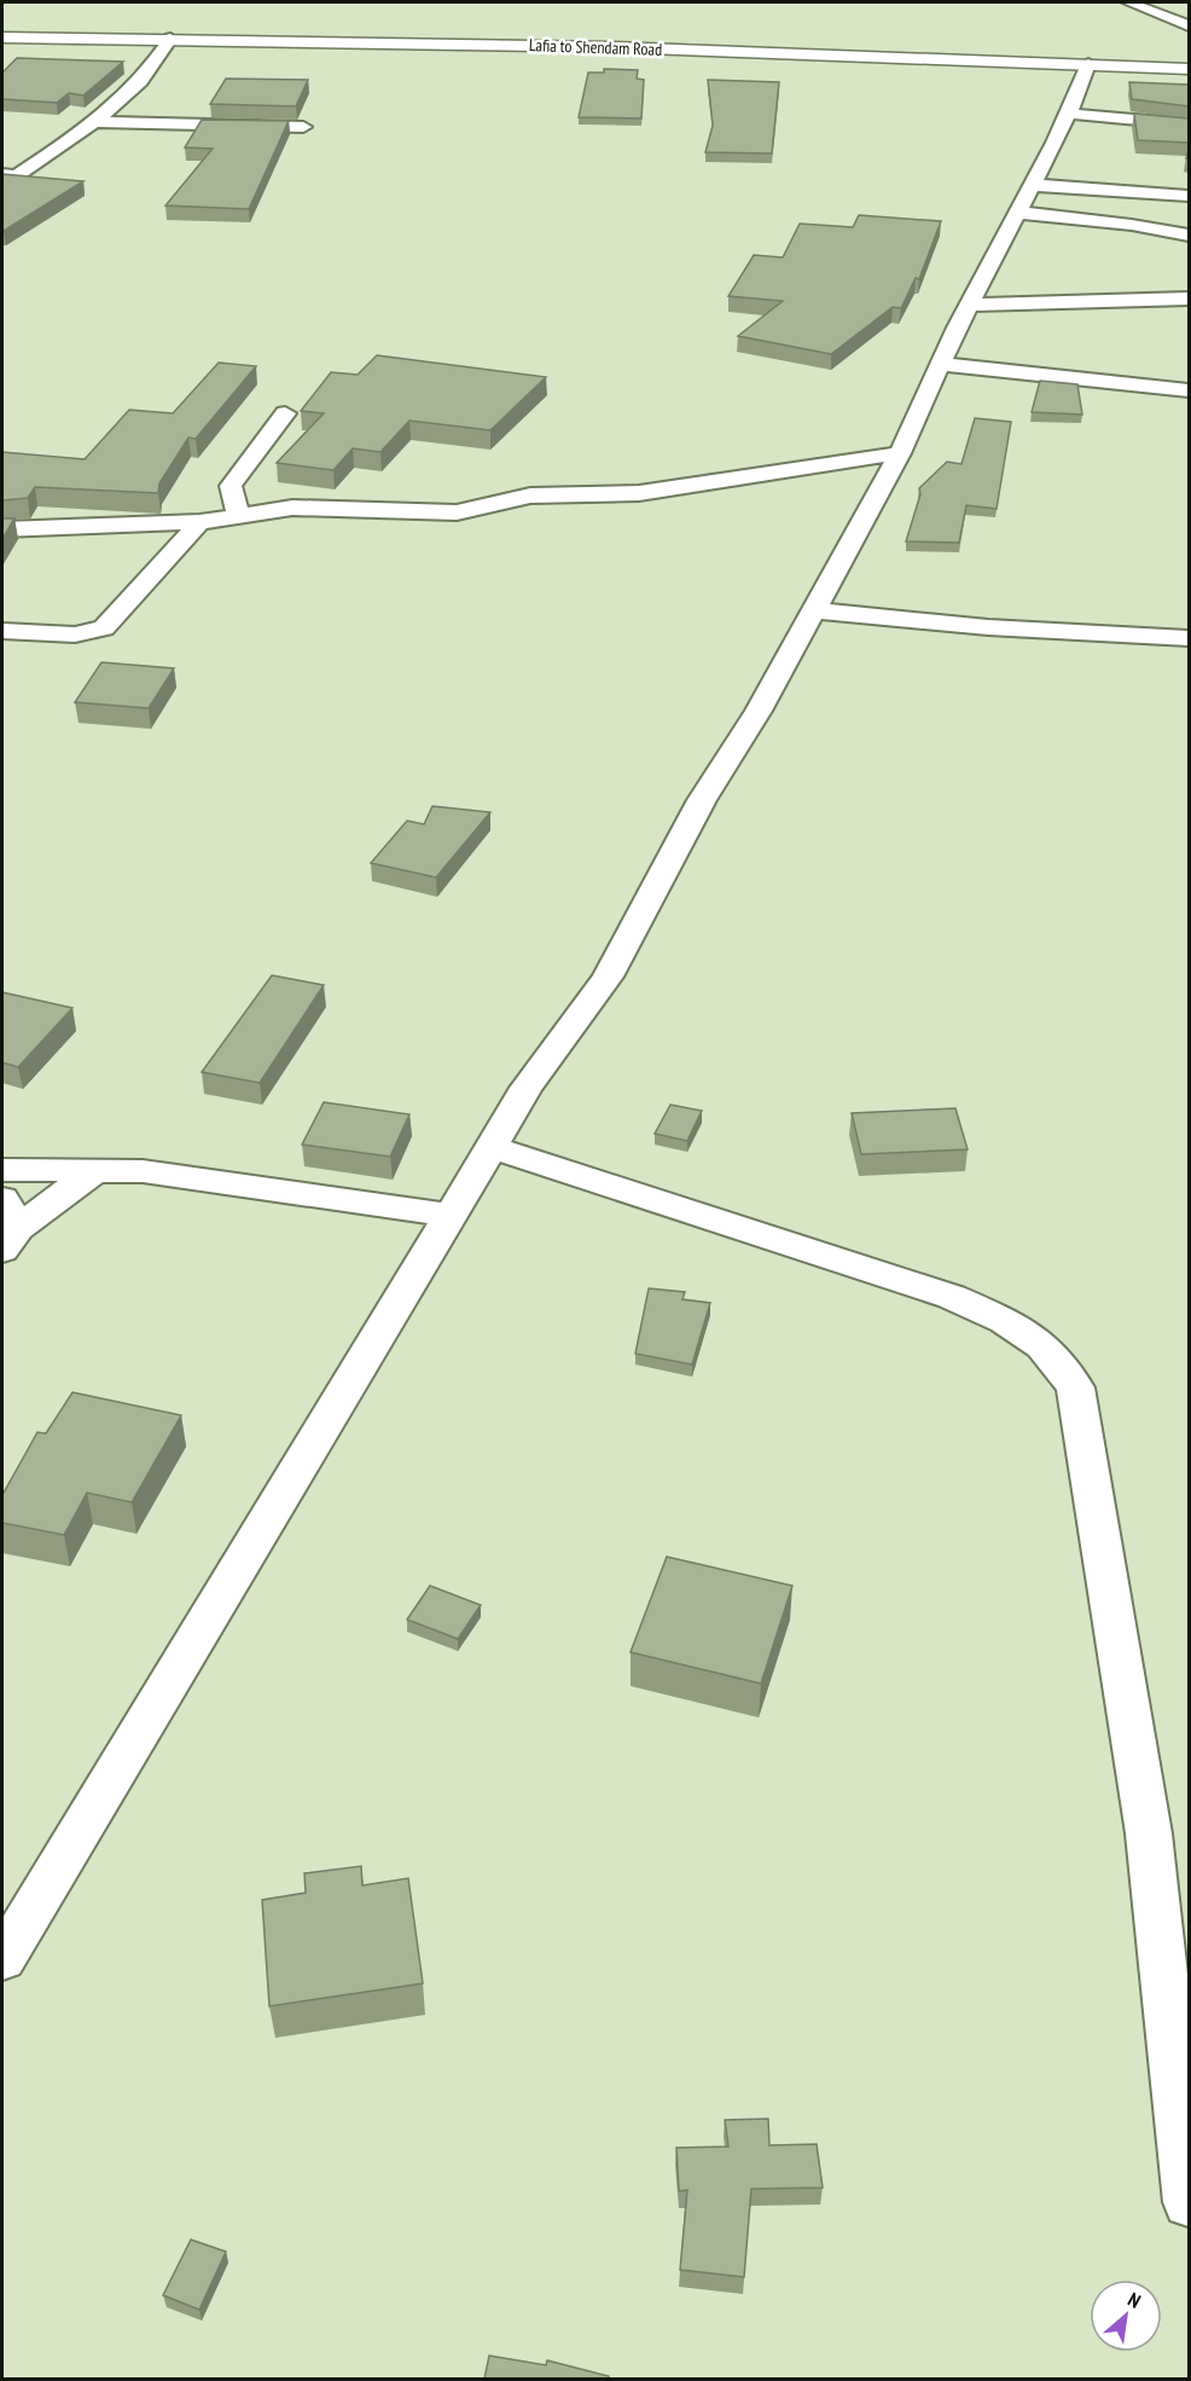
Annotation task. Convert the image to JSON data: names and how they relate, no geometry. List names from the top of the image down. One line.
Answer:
{"streets":{"main road":["Lafia to Shendam Road"]},"north":"top right"}
